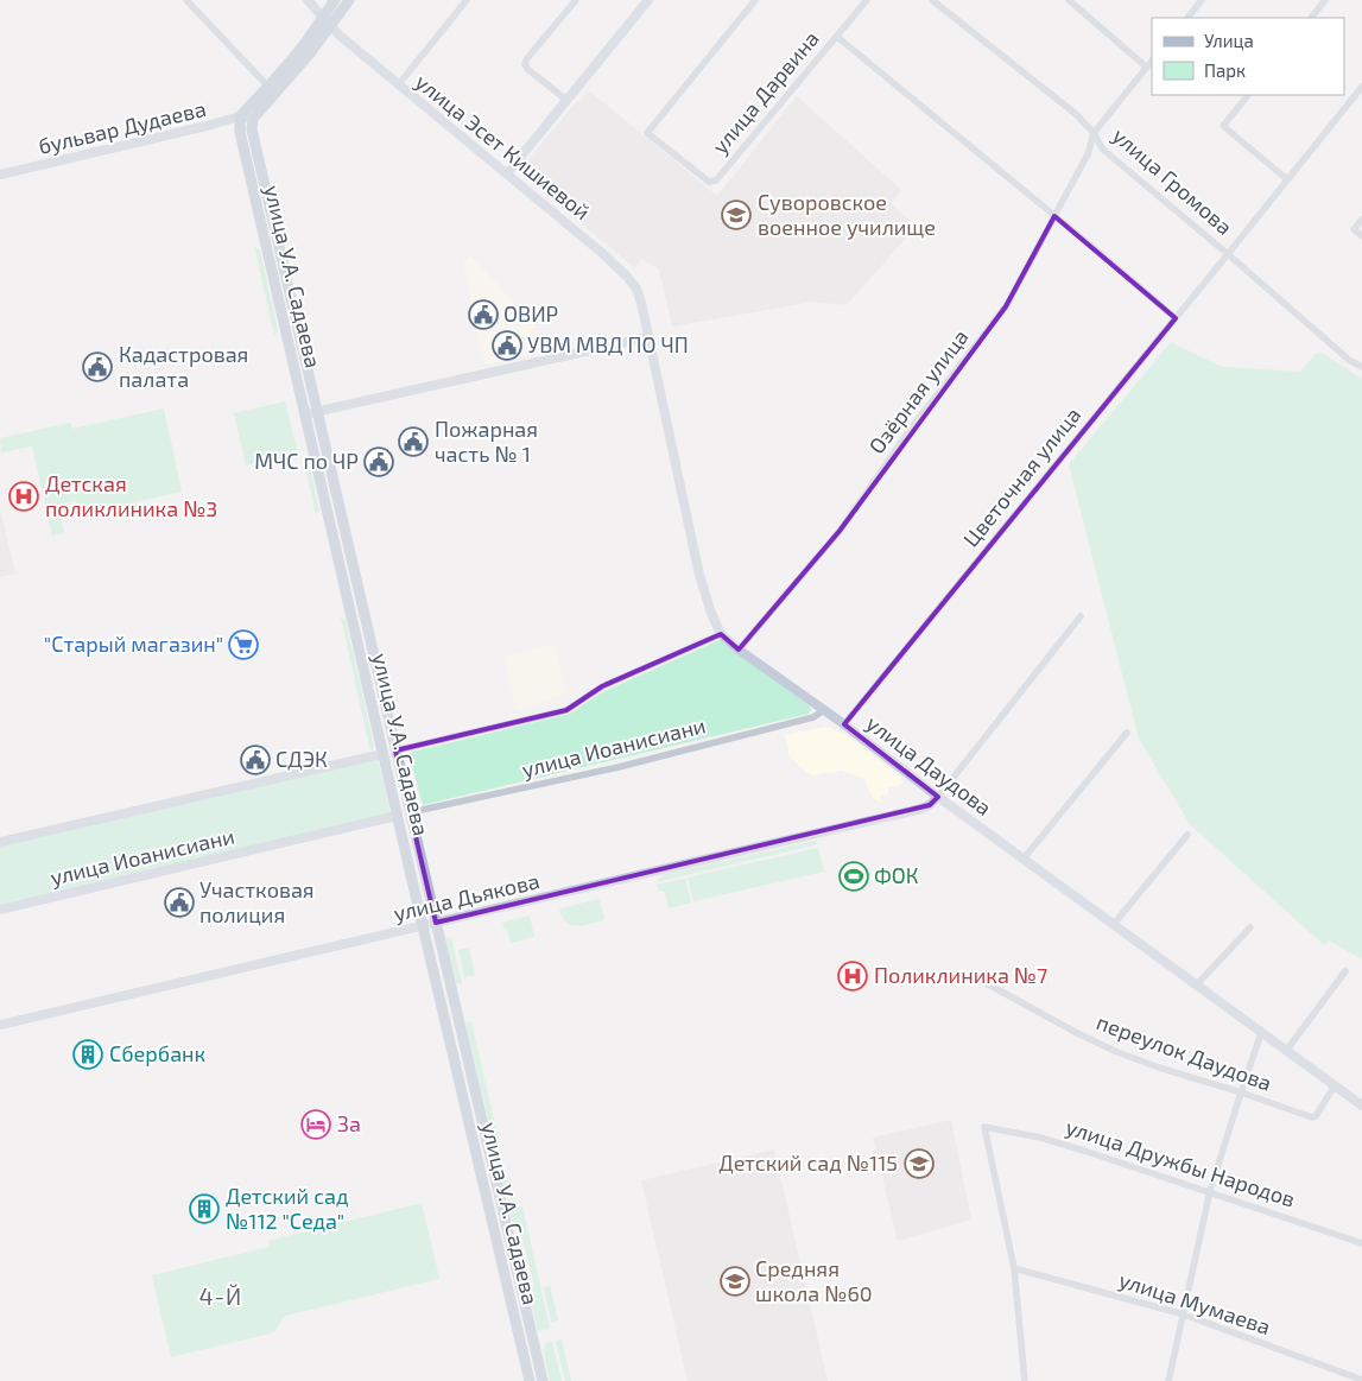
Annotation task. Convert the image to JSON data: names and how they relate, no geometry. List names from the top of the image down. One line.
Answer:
{"streets":{"main road":["улица У.А. Садаева"],"street":["улица Дарвина","бульвар Дудаева","улица Эсет Кишиевой","улица Громова","Озёрная улица","Цветочная улица","улица Иоанисиани","улица Даудова","улица Дьякова","переулок Даудова","улица Дружбы Народов","улица Мумаева"]},"crossings":[["бульвар Дудаева","улица У.А. Садаева"],["улица Эсет Кишиевой","улица Даудова"],["улица Громова","Озёрная улица"],["улица Громова","Цветочная улица"],["улица У.А. Садаева","улица Иоанисиани"],["улица У.А. Садаева","улица Дьякова"],["Озёрная улица","улица Даудова"],["Цветочная улица","улица Даудова"],["улица Иоанисиани","улица Даудова"],["улица Даудова","улица Дьякова"],["улица Даудова","переулок Даудова"],["улица Дружбы Народов","улица Мумаева"]],"districts":["4-Й"],"places":{"school or university":["Суворовское военное училище","Детский сад №115","Средняя школа №60"],"public building":["ОВИР","УВМ МВД ПО ЧП","Кадастровая палата","Пожарная часть № 1","МЧС по ЧР","СДЭК","Участковая полиция"],"hospital":["Детская поликлиника №3","Поликлиника №7"],"supermarket":["\"Старый магазин\""],"sports":["ФОК"],"building":["Сбербанк","Детский сад №112 \"Седа\""],"hotel":["За"]},"legend":["Улица","Парк"]}
